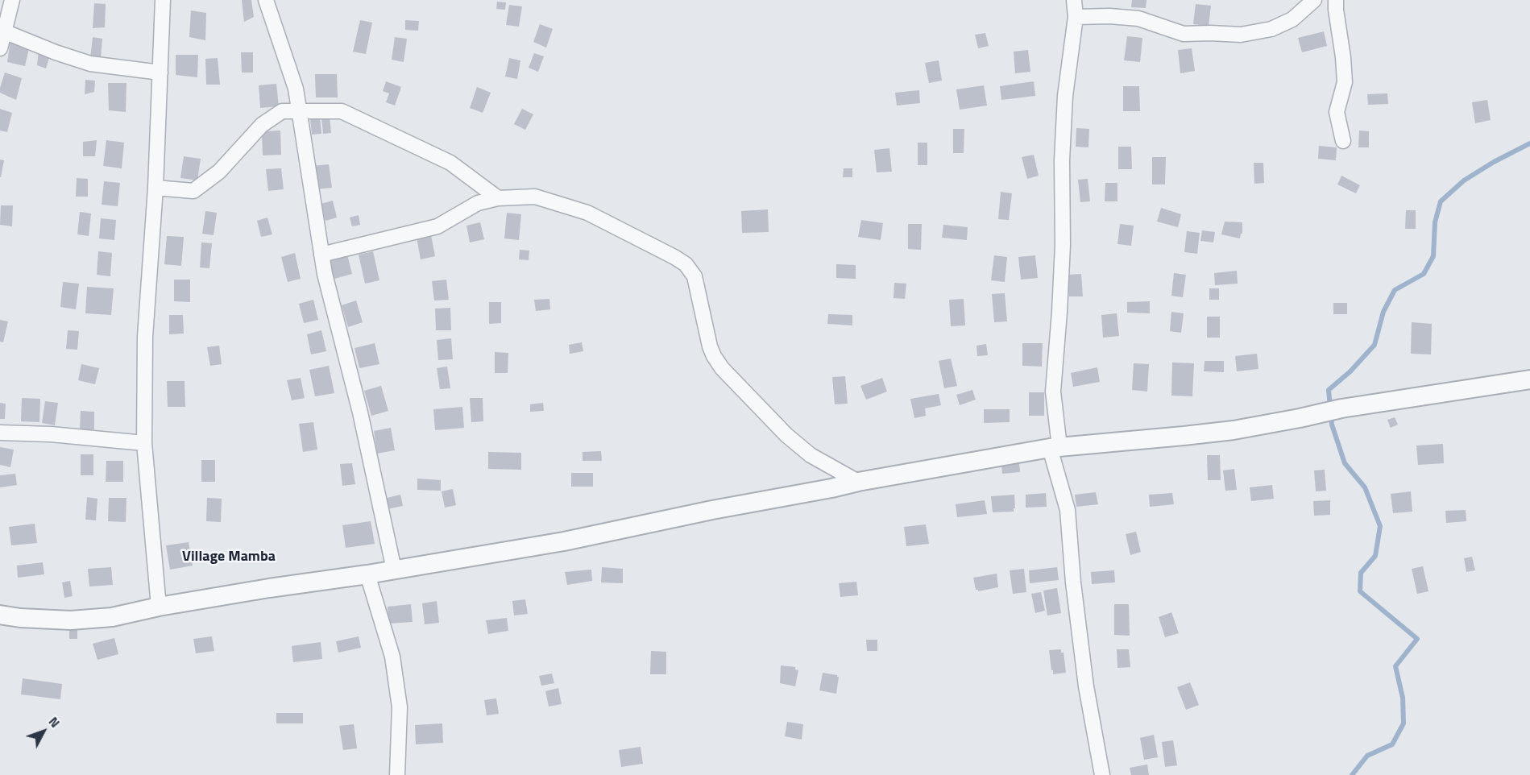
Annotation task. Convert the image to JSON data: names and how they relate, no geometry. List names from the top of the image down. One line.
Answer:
{"districts":["Village Mamba"],"north":"top right"}
